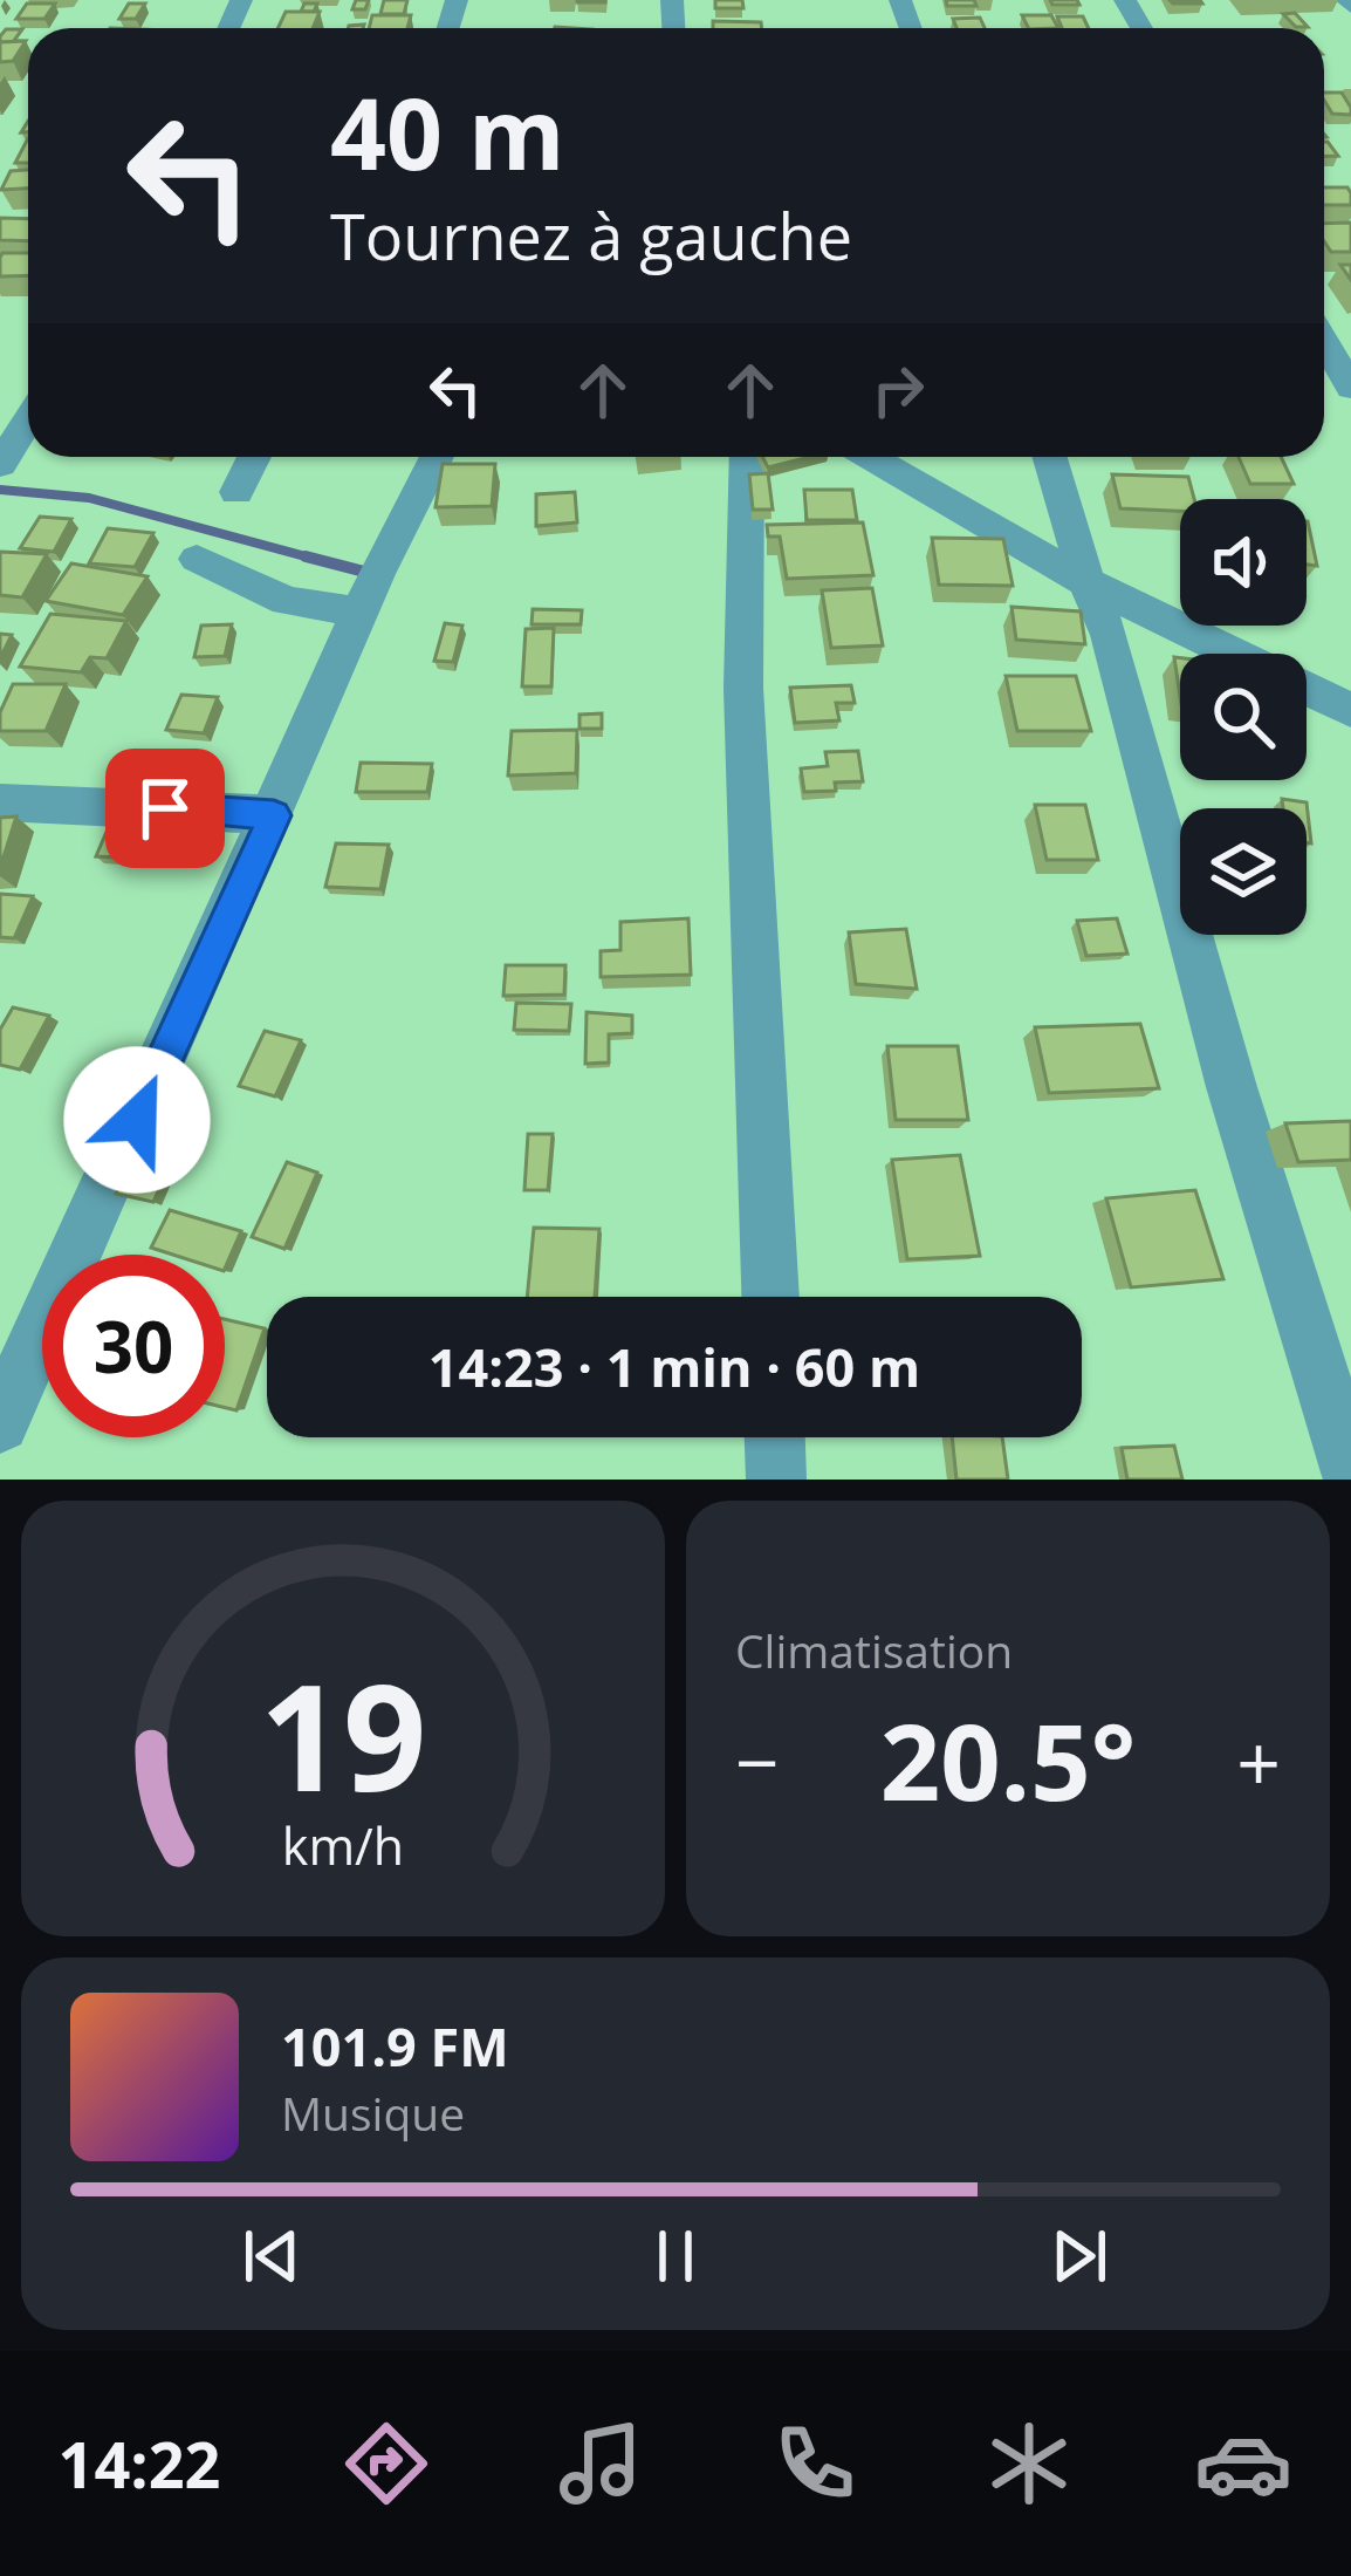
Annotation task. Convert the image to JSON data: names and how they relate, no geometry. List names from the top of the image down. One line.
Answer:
{"page":{"turn":["40 m","Tournez à gauche"],"limit":"30","trip":"14:23 · 1 min · 60 m","tile":"Climatisation","heat":["−","20.5°","+"],"song":["101.9 FM","Musique"],"tabs":"14:22","gauge":["19","km/h"]}}
